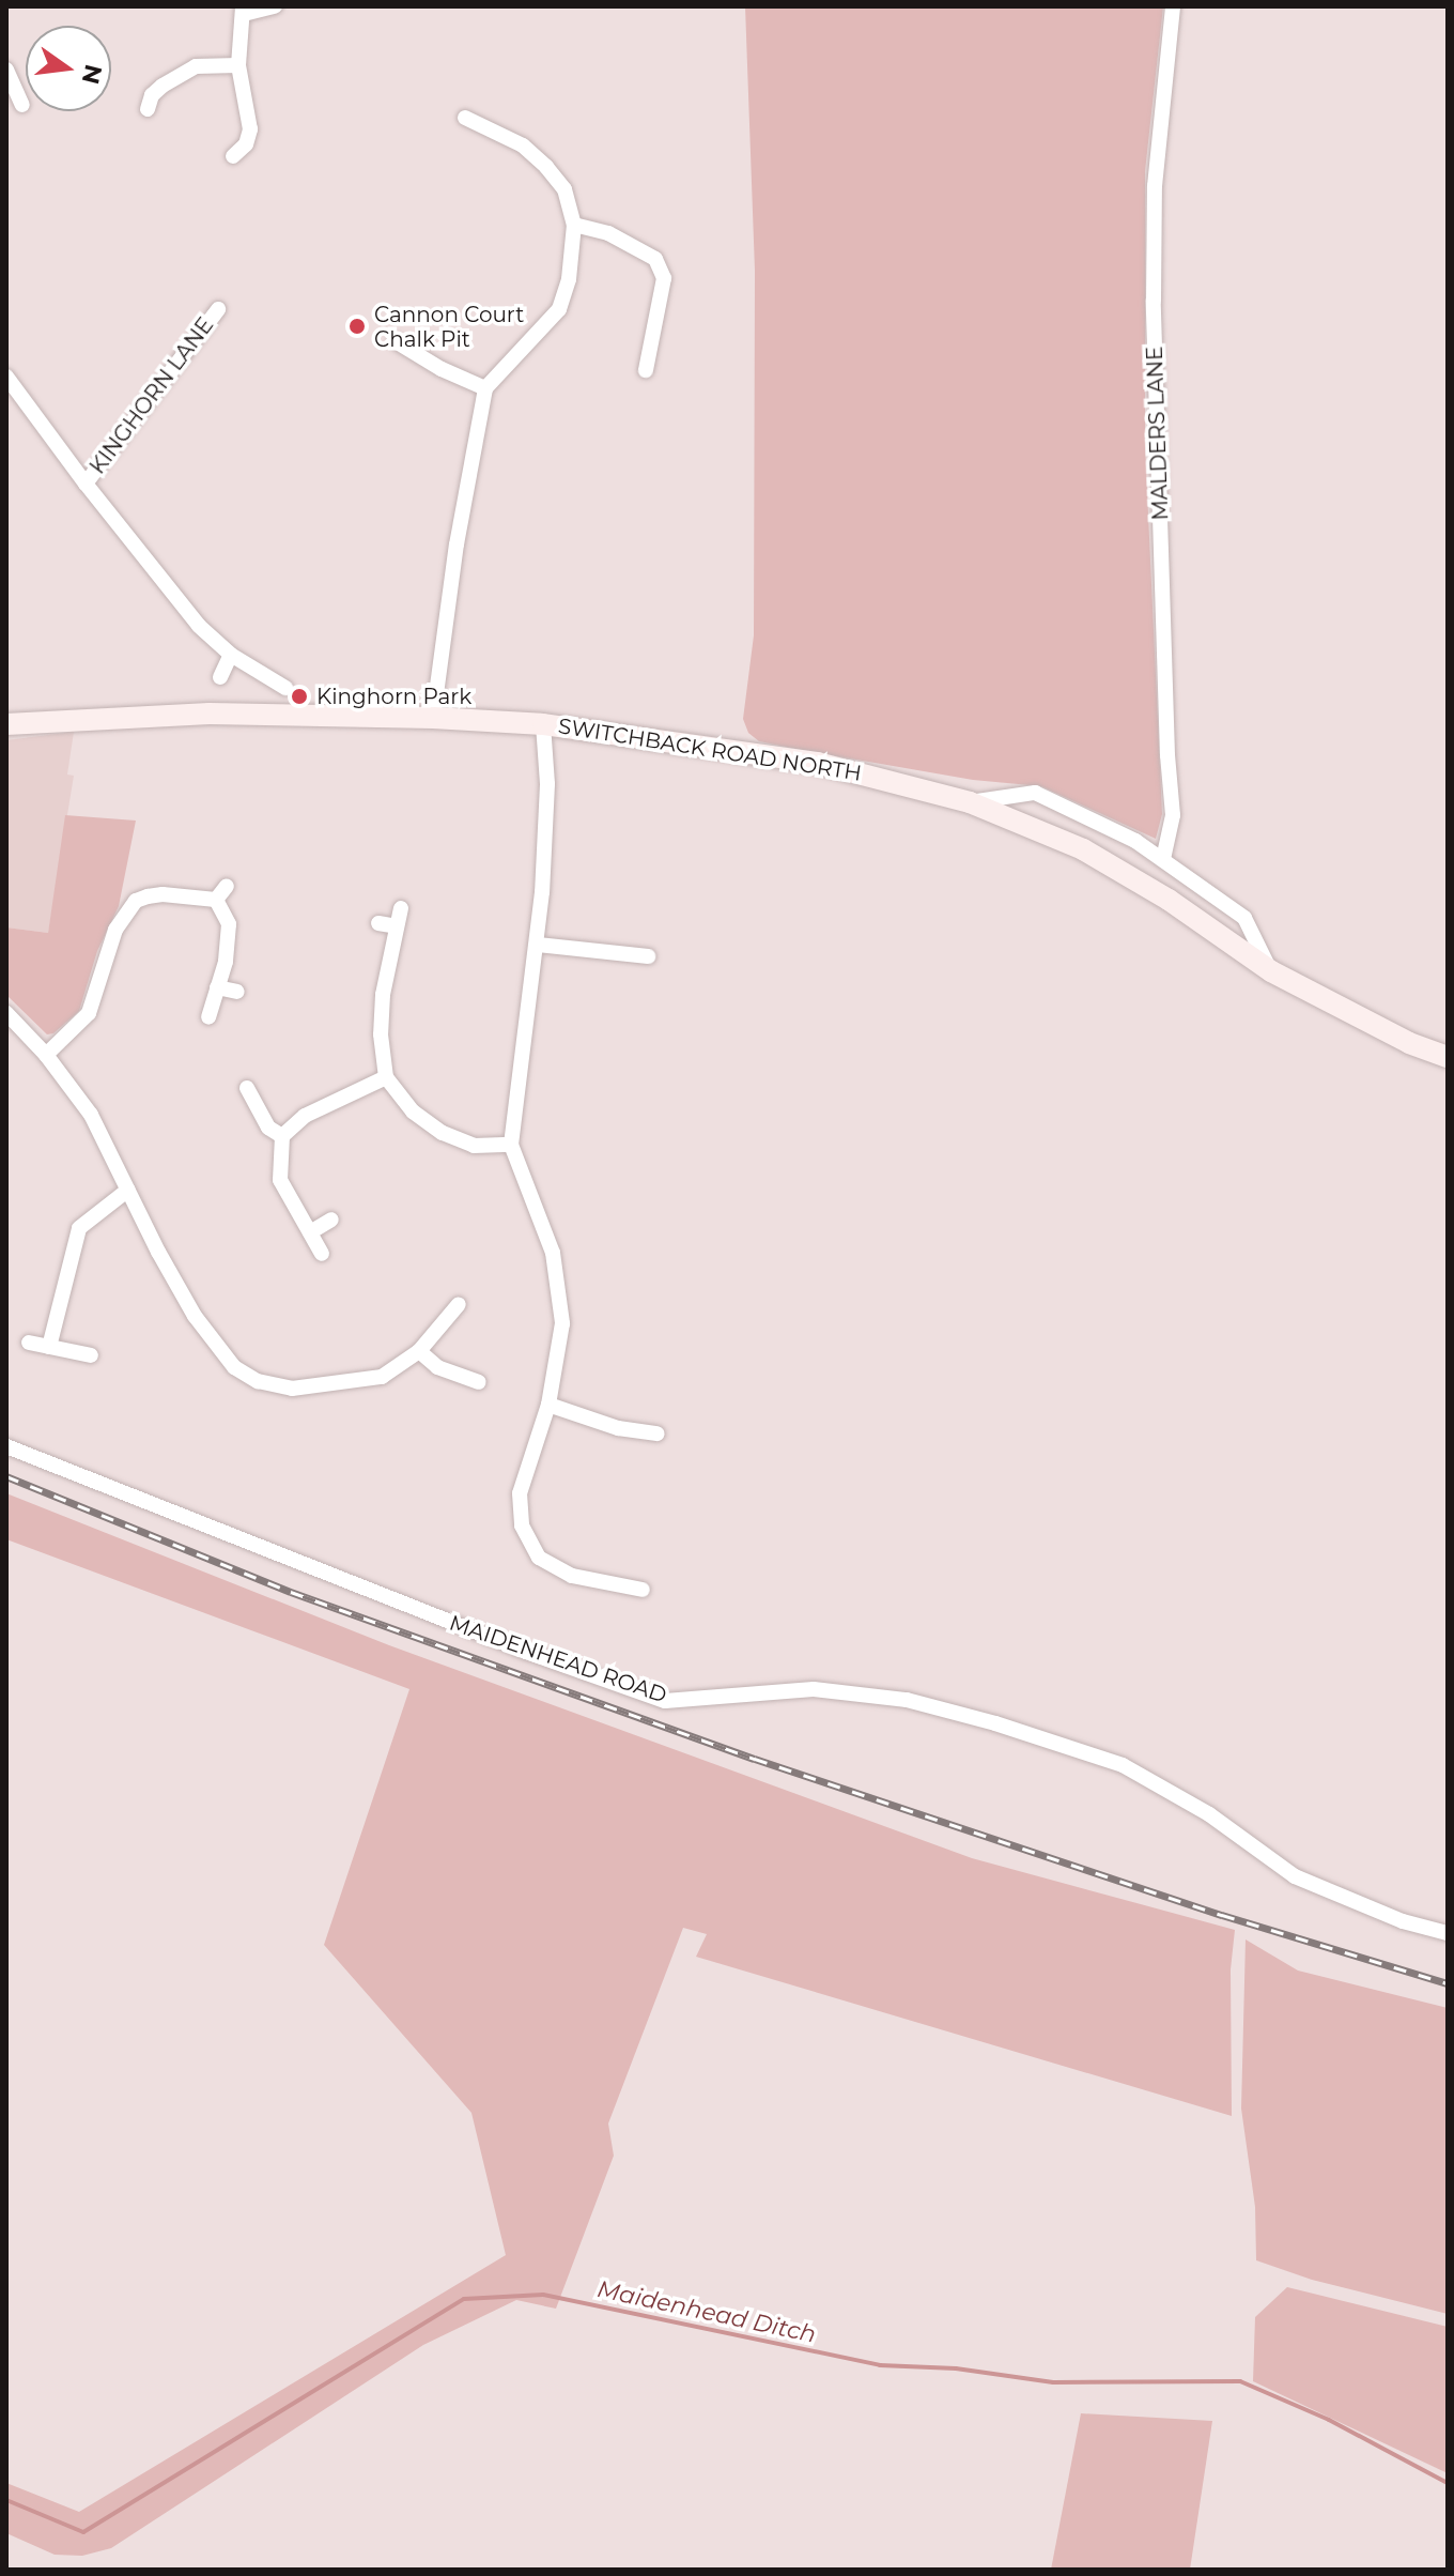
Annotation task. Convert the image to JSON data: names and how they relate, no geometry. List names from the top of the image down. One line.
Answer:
{"streets":{"main road":["SWITCHBACK ROAD NORTH"],"street":["KINGHORN LANE","MALDERS LANE","MAIDENHEAD ROAD"]},"water":["Maidenhead Ditch"],"places":["Cannon Court Chalk Pit","Kinghorn Park"],"north":"right"}
